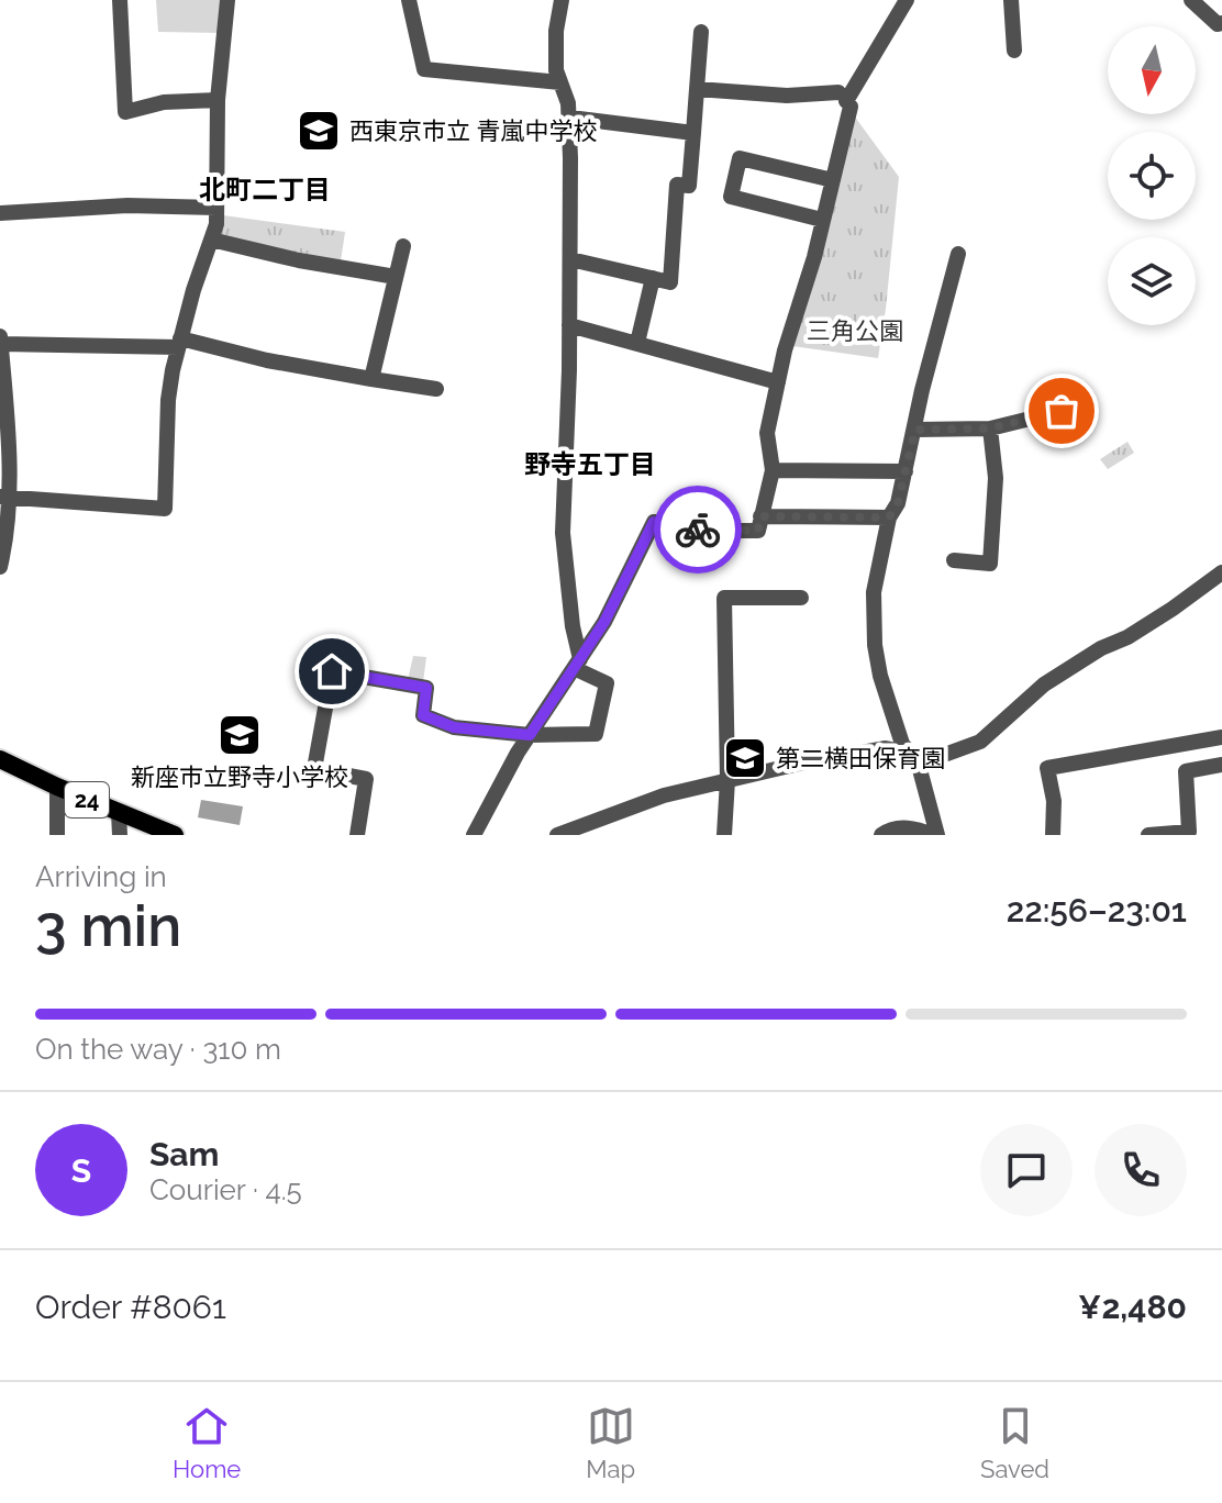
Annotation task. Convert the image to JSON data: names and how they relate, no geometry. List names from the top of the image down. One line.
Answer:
{"streets":{"main road":["24"]},"districts":["北町二丁目","野寺五丁目"],"parks":["三角公園"],"places":{"school or university":["西東京市立 青嵐中学校","新座市立野寺小学校","第二横田保育園"]},"north":"bottom","page":{"heading":["3 min","Arriving in","22:56–23:01"],"panel":["Sam","Courier · 4.5","Order #8061","¥2,480"],"bar":"On the way · 310 m","round":"S","tabs":["Home","Map","Saved"]}}
